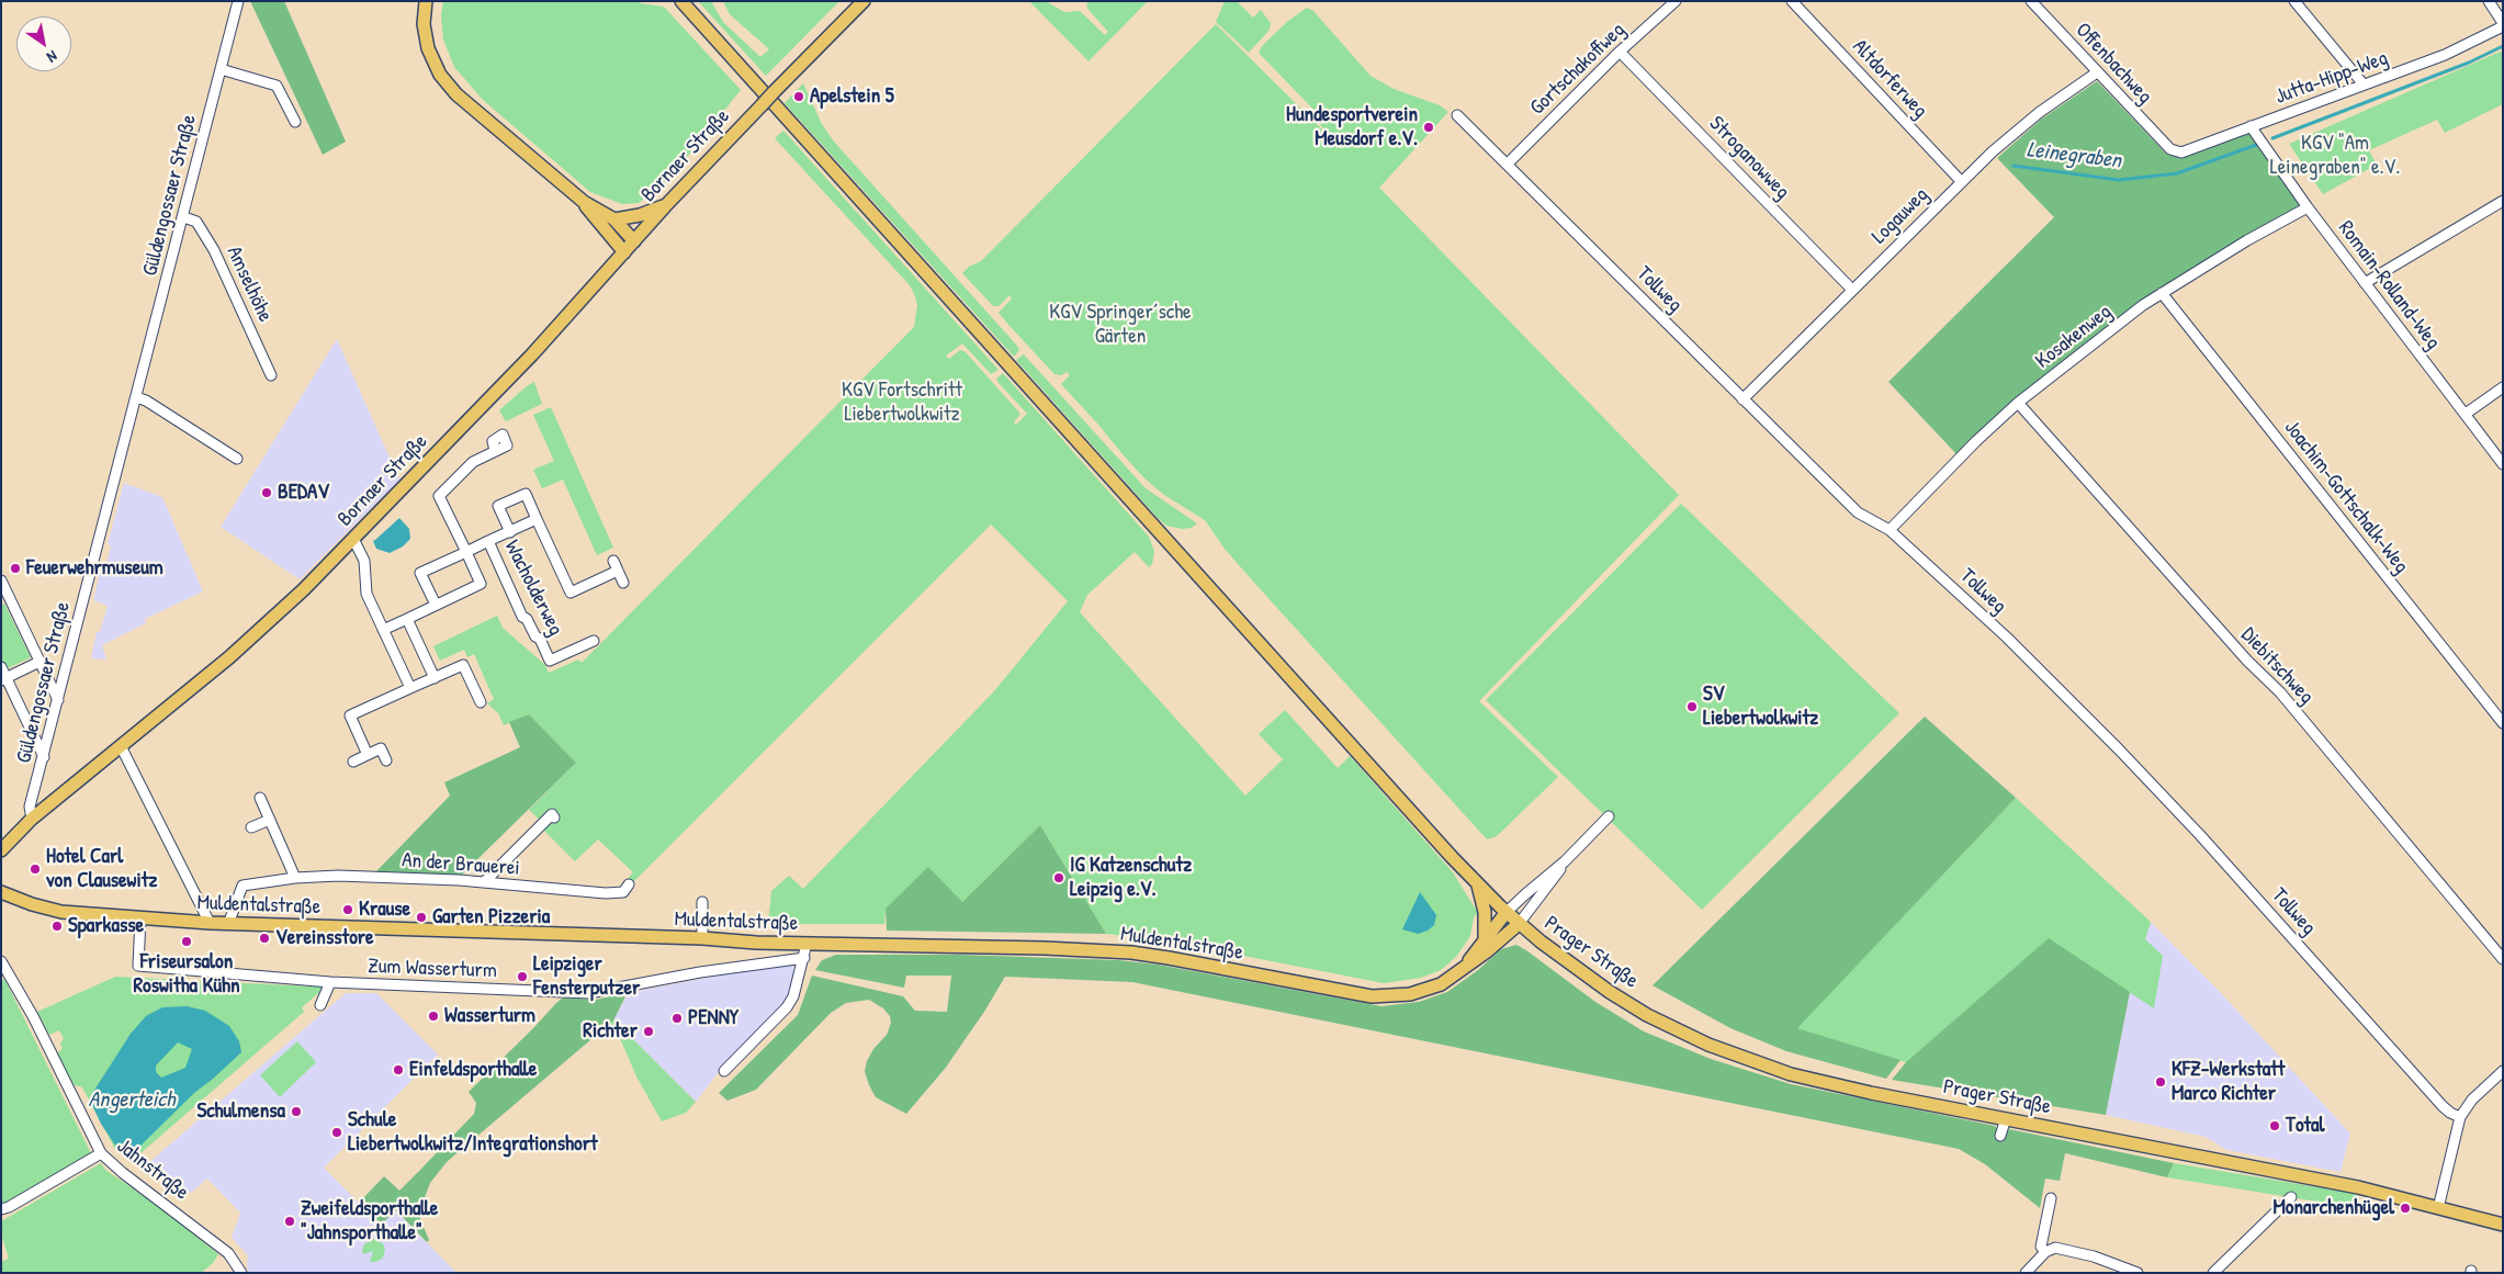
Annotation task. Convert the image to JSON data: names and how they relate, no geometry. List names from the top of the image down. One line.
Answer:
{"streets":{"main road":["Bornaer Straße","Muldentalstraße","Prager Straße"],"street":["Offenbachweg","Gortschakoffweg","Jutta-Hipp-Weg","Altdorferweg","Stroganowweg","Güldengossaer Straße","Logauweg","Amselhöhe","Romain-Rolland-Weg","Tollweg","Kosakenweg","Joachim-Gottschalk-Weg","Wacholderweg","Diebitschweg","An der Brauerei","Zum Wasserturm","Jahnstraße"]},"crossings":[["Offenbachweg","Jutta-Hipp-Weg"],["Offenbachweg","Logauweg"],["Gortschakoffweg","Stroganowweg"],["Gortschakoffweg","Tollweg"],["Jutta-Hipp-Weg","Romain-Rolland-Weg"],["Altdorferweg","Logauweg"],["Bornaer Straße","Güldengossaer Straße"],["Stroganowweg","Logauweg"],["Güldengossaer Straße","Amselhöhe"],["Logauweg","Tollweg"],["Romain-Rolland-Weg","Kosakenweg"],["Tollweg","Kosakenweg"],["Kosakenweg","Joachim-Gottschalk-Weg"],["Kosakenweg","Diebitschweg"],["An der Brauerei","Muldentalstraße"],["Muldentalstraße","Prager Straße"],["Muldentalstraße","Zum Wasserturm"]],"water":["Leinegraben","Angerteich"],"parks":["KGV \"Am Leinegraben\" e.V.","KGV Springer´sche Gärten","KGV Fortschritt Liebertwolkwitz"],"places":["Apelstein 5","Hundesportverein Meusdorf e.V.","BEDAV","Feuerwehrmuseum","SV Liebertwolkwitz","Hotel Carl von Clausewitz","IG Katzenschutz Leipzig e.V.","Krause","Garten Pizzeria","Sparkasse","Vereinsstore","Friseursalon Roswitha Kühn","Leipziger Fensterputzer","Wasserturm","PENNY","Richter","Einfeldsporthalle","KFZ-Werkstatt Marco Richter","Schulmensa","Total","Schule Liebertwolkwitz/Integrationshort","Monarchenhügel","Zweifeldsporthalle \"Jahnsporthalle\""],"north":"bottom right"}
